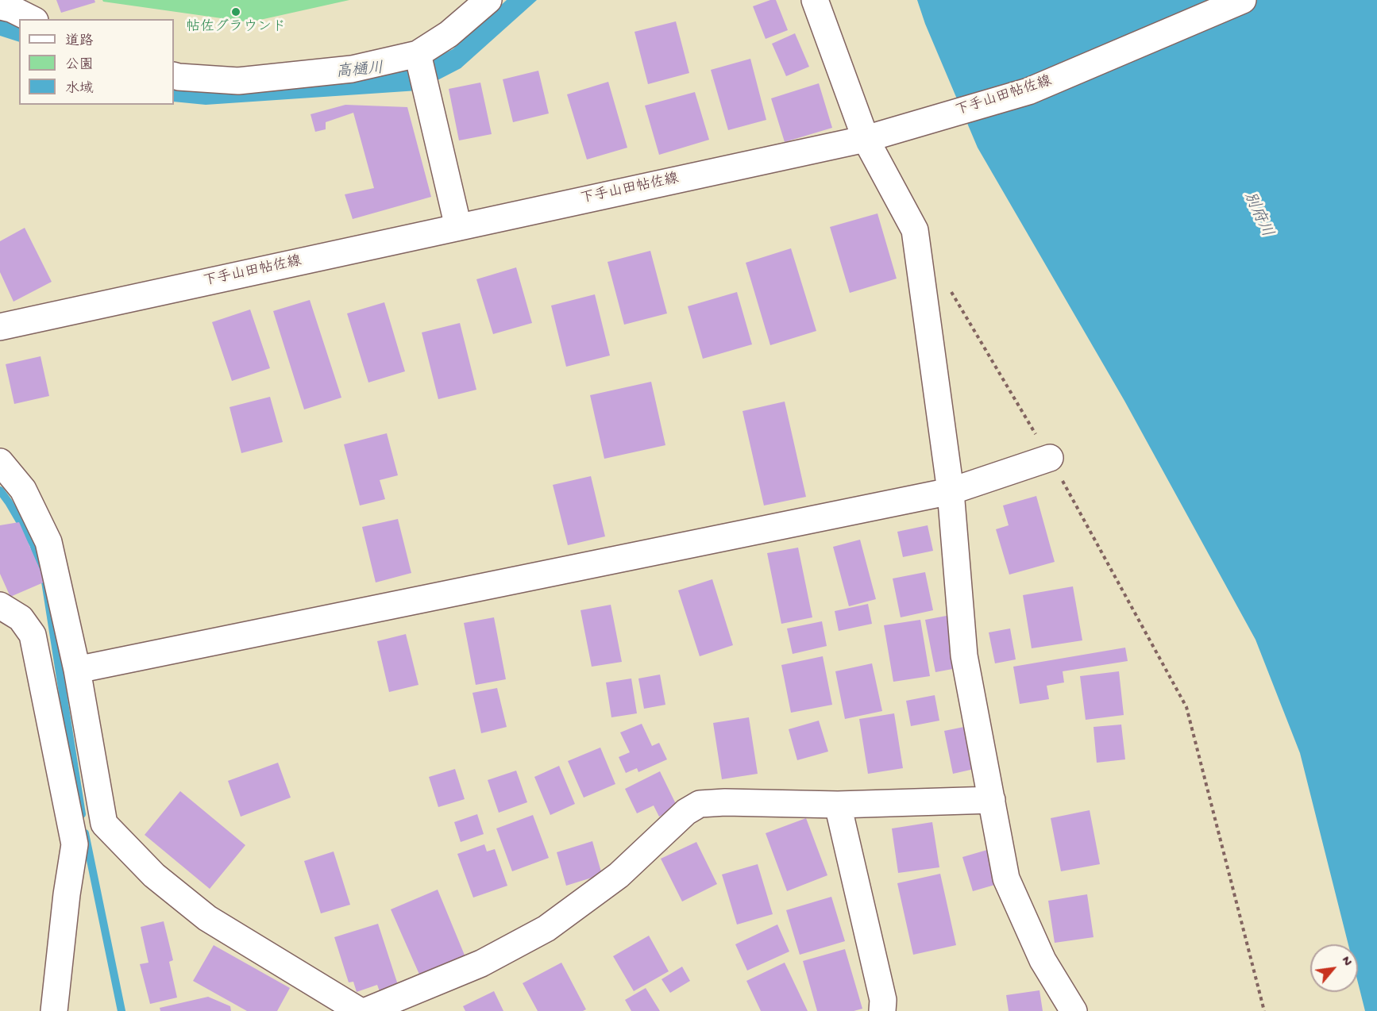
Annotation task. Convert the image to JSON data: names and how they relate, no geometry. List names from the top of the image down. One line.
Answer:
{"streets":{"street":["下手山田帖佐線"]},"water":["高樋川","別府川"],"places":["帖佐グラウンド"],"legend":["道路","公園","水域"],"north":"top right"}
